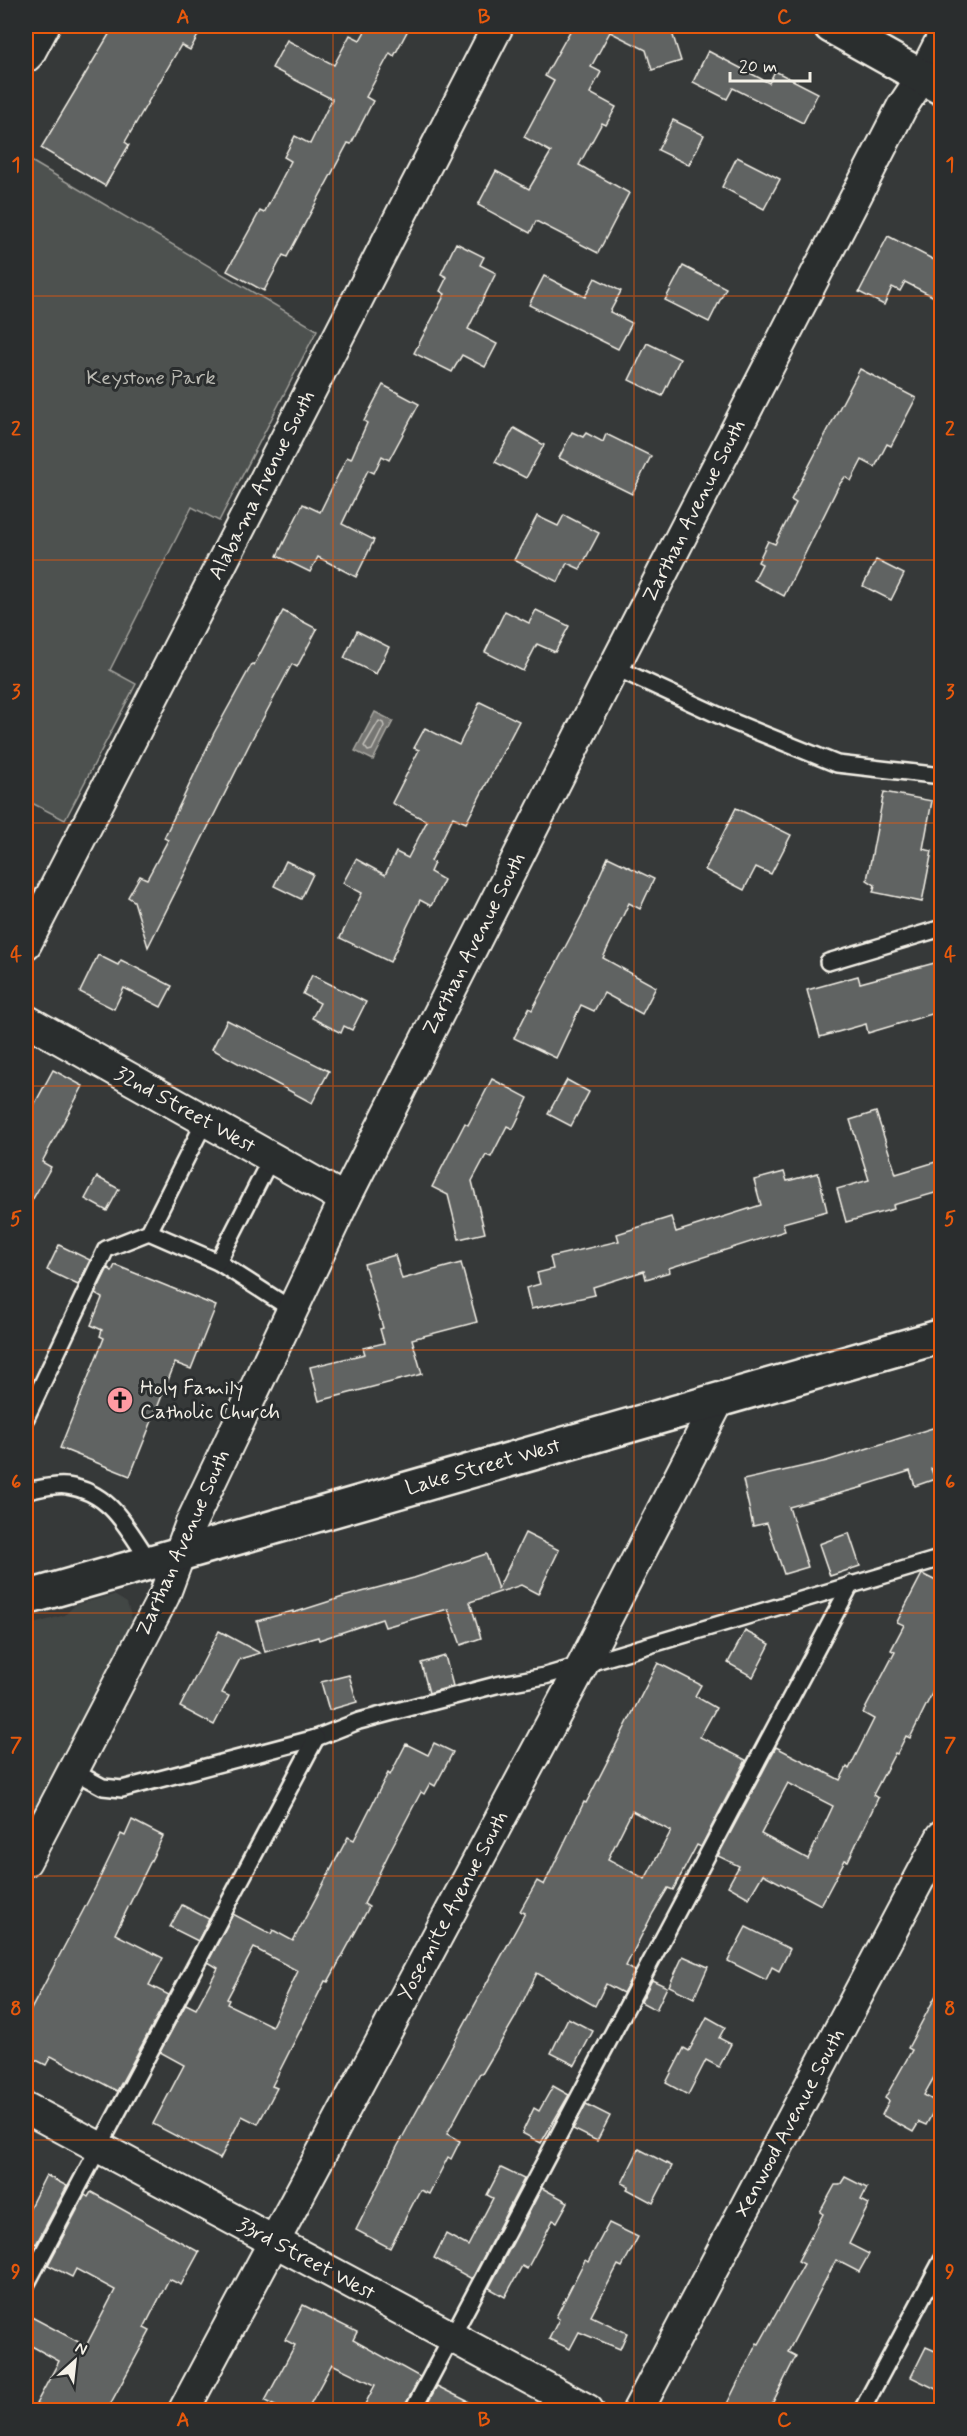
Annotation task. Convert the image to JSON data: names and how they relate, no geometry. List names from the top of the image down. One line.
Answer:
{"streets":{"street":["Alabama Avenue South","Zarthan Avenue South","32nd Street West","Lake Street West","Yosemite Avenue South","Xenwood Avenue South","33rd Street West"]},"crossings":[["Zarthan Avenue South","32nd Street West"],["Zarthan Avenue South","Lake Street West"],["Lake Street West","Yosemite Avenue South"],["Yosemite Avenue South","33rd Street West"]],"parks":["Keystone Park"],"places":{"church":["Holy Family Catholic Church"]},"scale_bar":"20 m","north":"top right","grid":{"columns":["A","B","C"],"rows":["1","2","3","4","5","6","7","8","9"]}}
